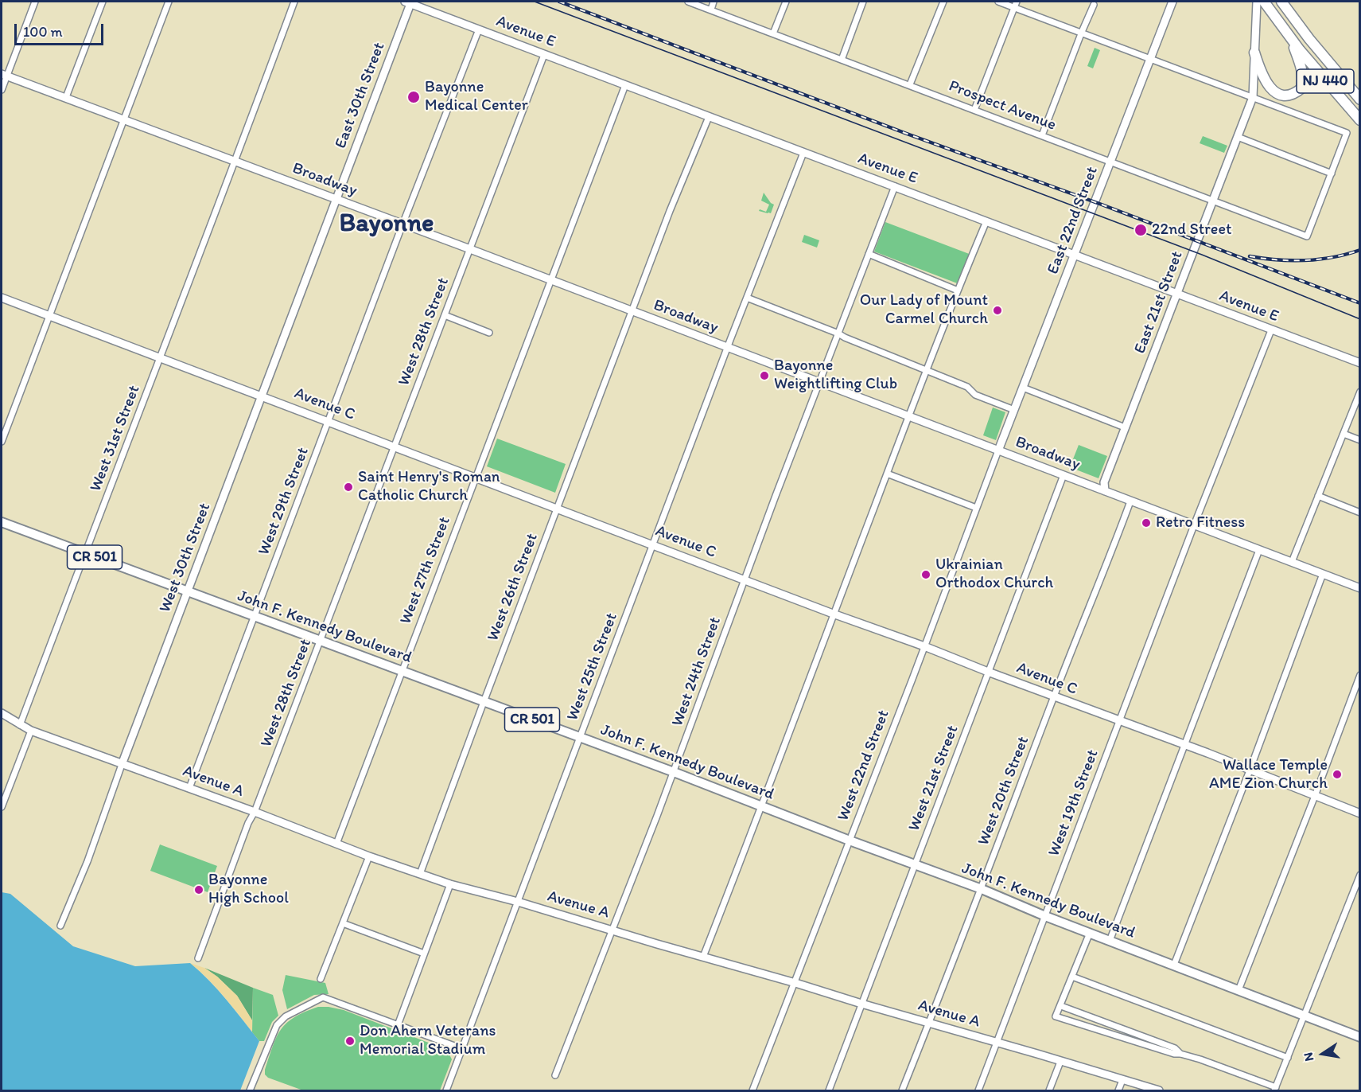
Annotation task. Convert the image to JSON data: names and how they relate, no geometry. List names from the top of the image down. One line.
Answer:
{"streets":{"highway":["NJ 440"],"main road":["CR 501","John F. Kennedy Boulevard"],"street":["Avenue E","East 30th Street","Prospect Avenue","Broadway","East 22nd Street","East 21st Street","West 28th Street","Avenue C","West 31st Street","West 29th Street","West 30th Street","West 27th Street","West 26th Street","West 25th Street","West 24th Street","West 22nd Street","West 21st Street","Avenue A","West 20th Street","West 19th Street"]},"crossings":[["Avenue E","East 30th Street"],["Avenue E","East 22nd Street"],["Avenue E","East 21st Street"],["Avenue E","West 28th Street"],["Avenue E","West 29th Street"],["Avenue E","West 27th Street"],["Avenue E","West 26th Street"],["Avenue E","West 25th Street"],["Avenue E","West 24th Street"],["Avenue E","West 19th Street"],["East 30th Street","Broadway"],["East 30th Street","West 30th Street"],["Prospect Avenue","East 22nd Street"],["Prospect Avenue","East 21st Street"],["Broadway","East 22nd Street"],["Broadway","East 21st Street"],["Broadway","West 28th Street"],["Broadway","West 31st Street"],["Broadway","West 29th Street"],["Broadway","West 30th Street"],["Broadway","West 27th Street"],["Broadway","West 26th Street"],["Broadway","West 25th Street"],["Broadway","West 24th Street"],["Broadway","West 22nd Street"],["Broadway","West 21st Street"],["Broadway","West 20th Street"],["Broadway","West 19th Street"],["East 22nd Street","West 22nd Street"],["West 28th Street","Avenue C"],["West 28th Street","John F. Kennedy Boulevard"],["West 28th Street","Avenue A"],["Avenue C","West 31st Street"],["Avenue C","West 29th Street"],["Avenue C","West 30th Street"],["Avenue C","West 27th Street"],["Avenue C","West 26th Street"],["Avenue C","West 25th Street"],["Avenue C","West 24th Street"],["Avenue C","West 22nd Street"],["Avenue C","West 21st Street"],["Avenue C","West 20th Street"],["Avenue C","West 19th Street"],["West 31st Street","John F. Kennedy Boulevard"],["West 31st Street","Avenue A"],["West 29th Street","John F. Kennedy Boulevard"],["West 29th Street","Avenue A"],["West 30th Street","John F. Kennedy Boulevard"],["West 30th Street","Avenue A"],["West 27th Street","John F. Kennedy Boulevard"],["West 27th Street","Avenue A"],["West 26th Street","John F. Kennedy Boulevard"],["West 26th Street","Avenue A"],["John F. Kennedy Boulevard","West 25th Street"],["John F. Kennedy Boulevard","West 24th Street"],["John F. Kennedy Boulevard","West 22nd Street"],["John F. Kennedy Boulevard","West 21st Street"],["John F. Kennedy Boulevard","West 20th Street"],["John F. Kennedy Boulevard","West 19th Street"],["West 25th Street","Avenue A"],["West 24th Street","Avenue A"],["West 22nd Street","Avenue A"],["West 21st Street","Avenue A"],["Avenue A","West 20th Street"],["Avenue A","West 19th Street"]],"districts":["Bayonne"],"places":["Bayonne Medical Center","22nd Street","Our Lady of Mount Carmel Church","Bayonne Weightlifting Club","Saint Henry's Roman Catholic Church","Retro Fitness","Ukrainian Orthodox Church","Wallace Temple AME Zion Church","Bayonne High School","Don Ahern Veterans Memorial Stadium"],"scale_bar":"100 m","north":"left"}
